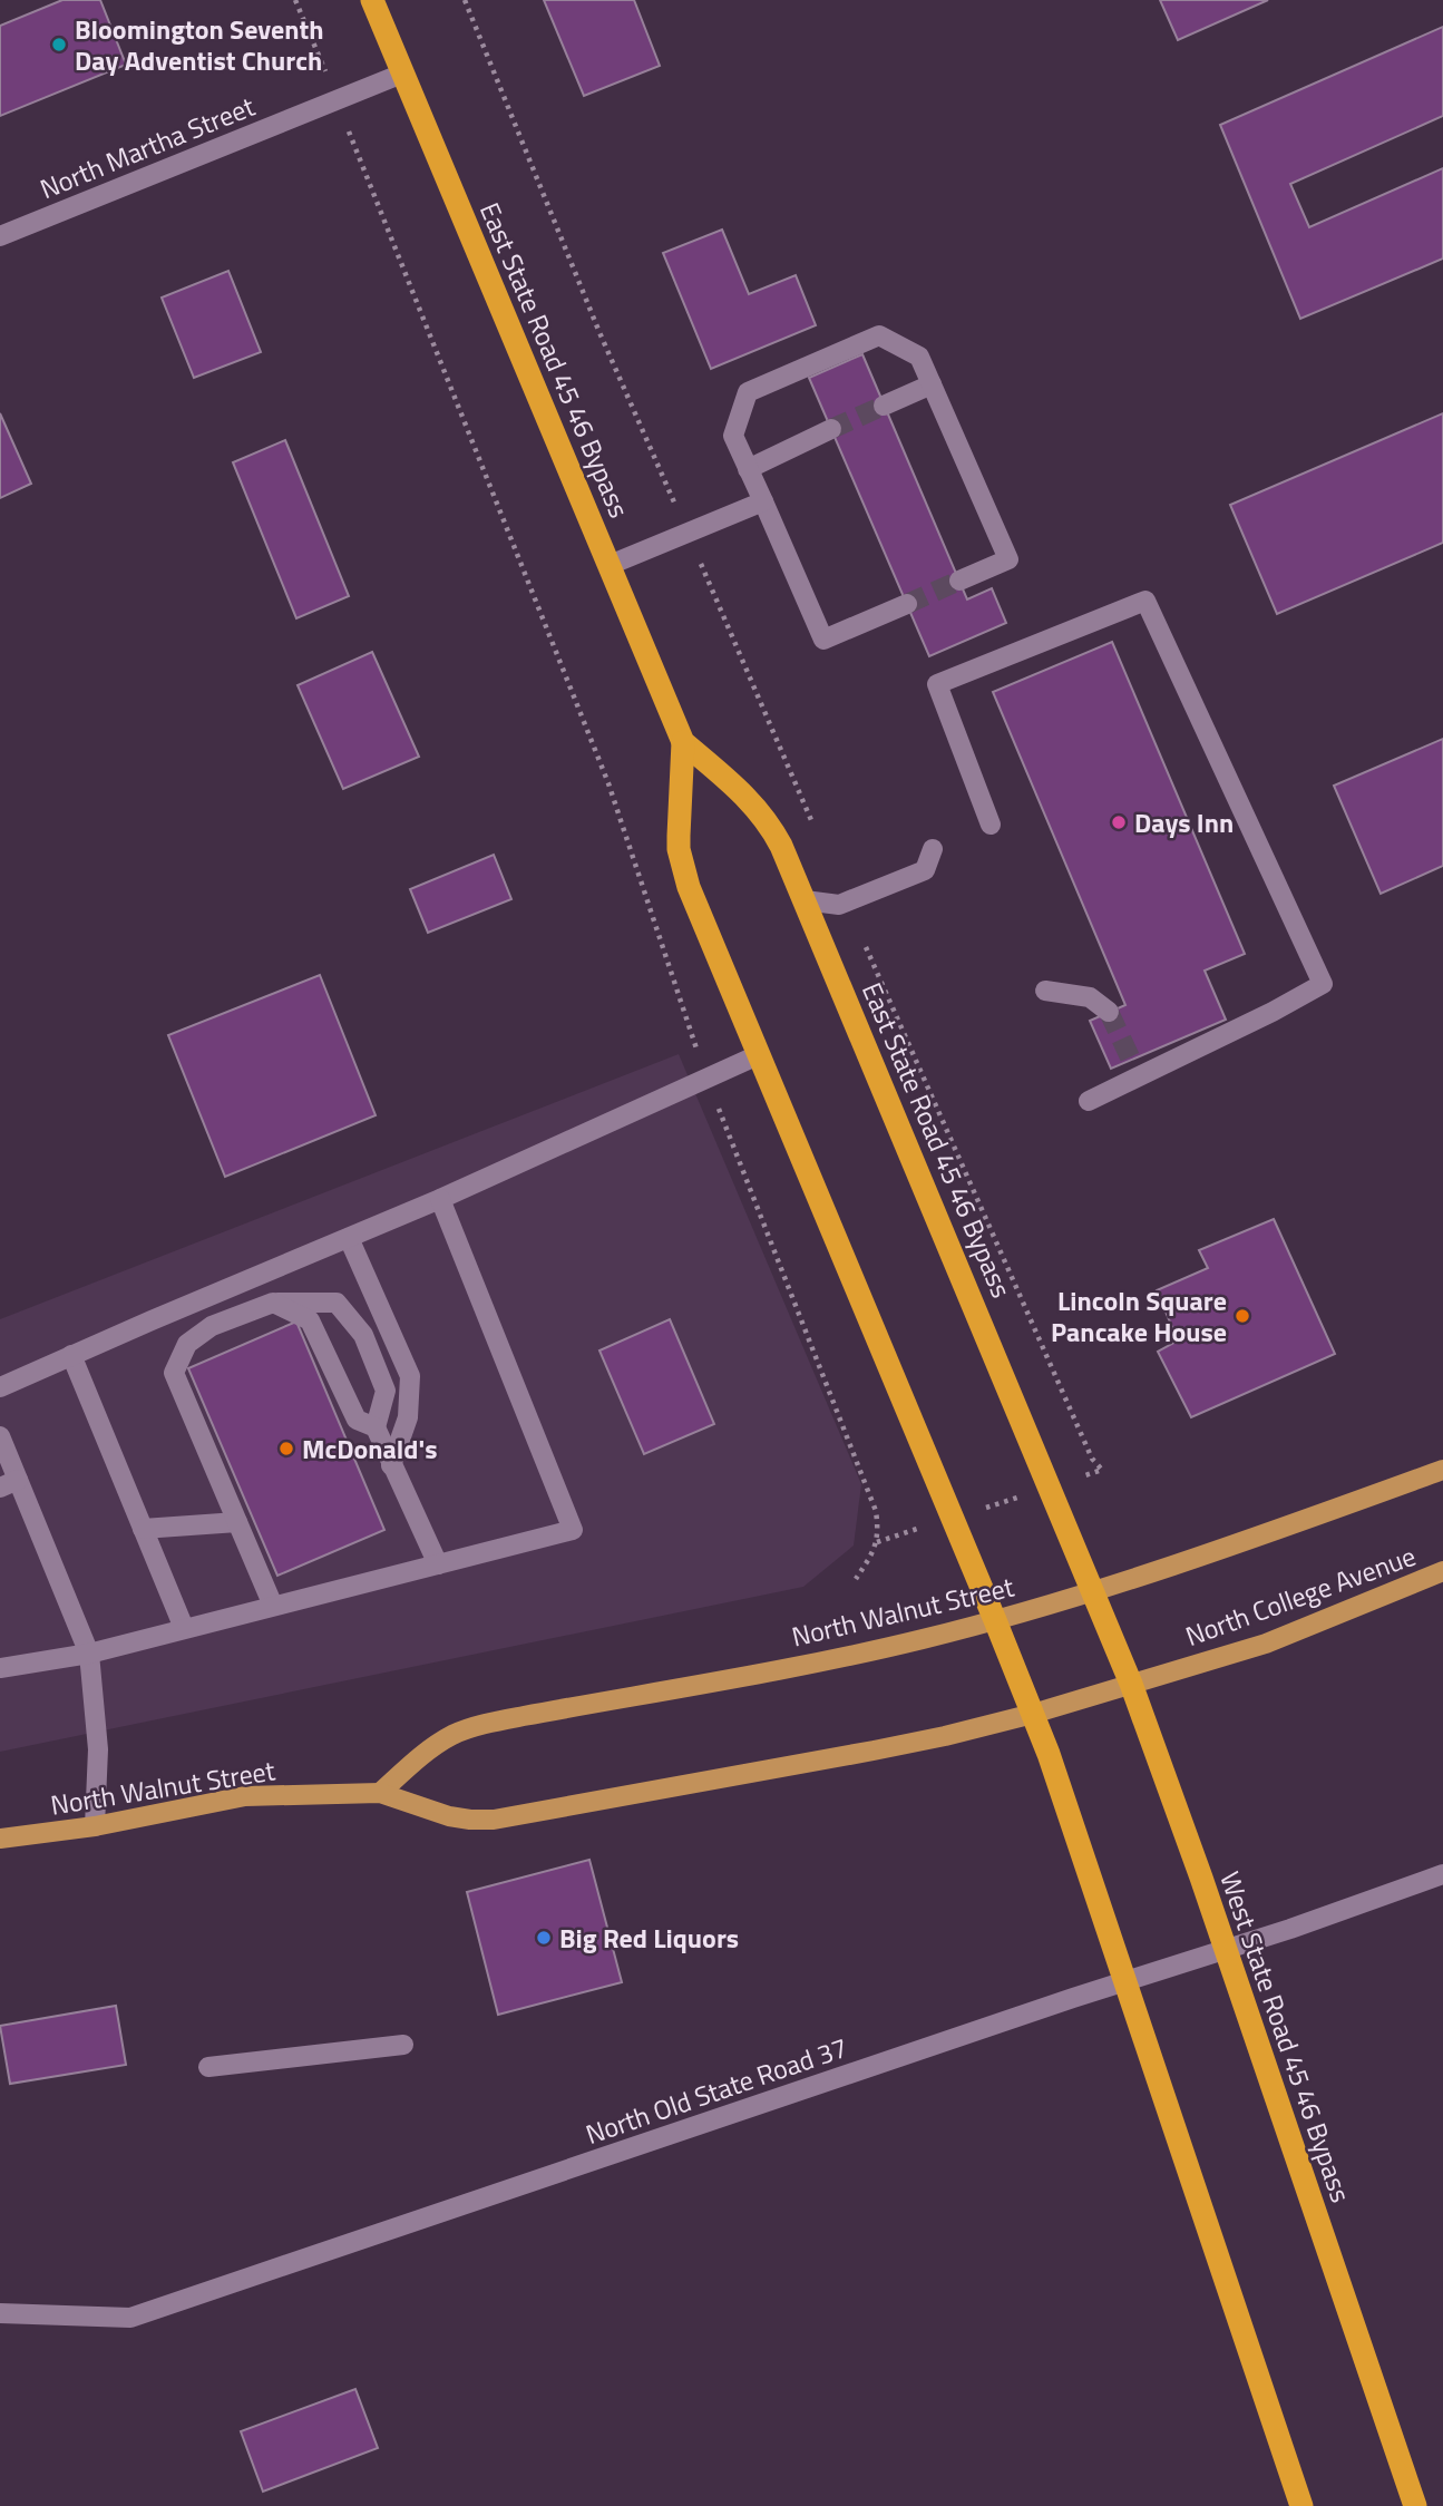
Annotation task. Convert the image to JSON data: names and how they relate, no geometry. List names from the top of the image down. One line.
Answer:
{"streets":{"highway":["East State Road 45 46 Bypass","West State Road 45 46 Bypass"],"main road":["North College Avenue","North Walnut Street"],"street":["North Martha Street","North Old State Road 37"]},"crossings":[["North Martha Street","East State Road 45 46 Bypass"],["East State Road 45 46 Bypass","North Walnut Street"],["East State Road 45 46 Bypass","West State Road 45 46 Bypass"],["North College Avenue","North Walnut Street"],["North College Avenue","West State Road 45 46 Bypass"],["North Walnut Street","West State Road 45 46 Bypass"]],"places":["Bloomington Seventh Day Adventist Church","Days Inn","Lincoln Square Pancake House","McDonald's","Big Red Liquors"]}
